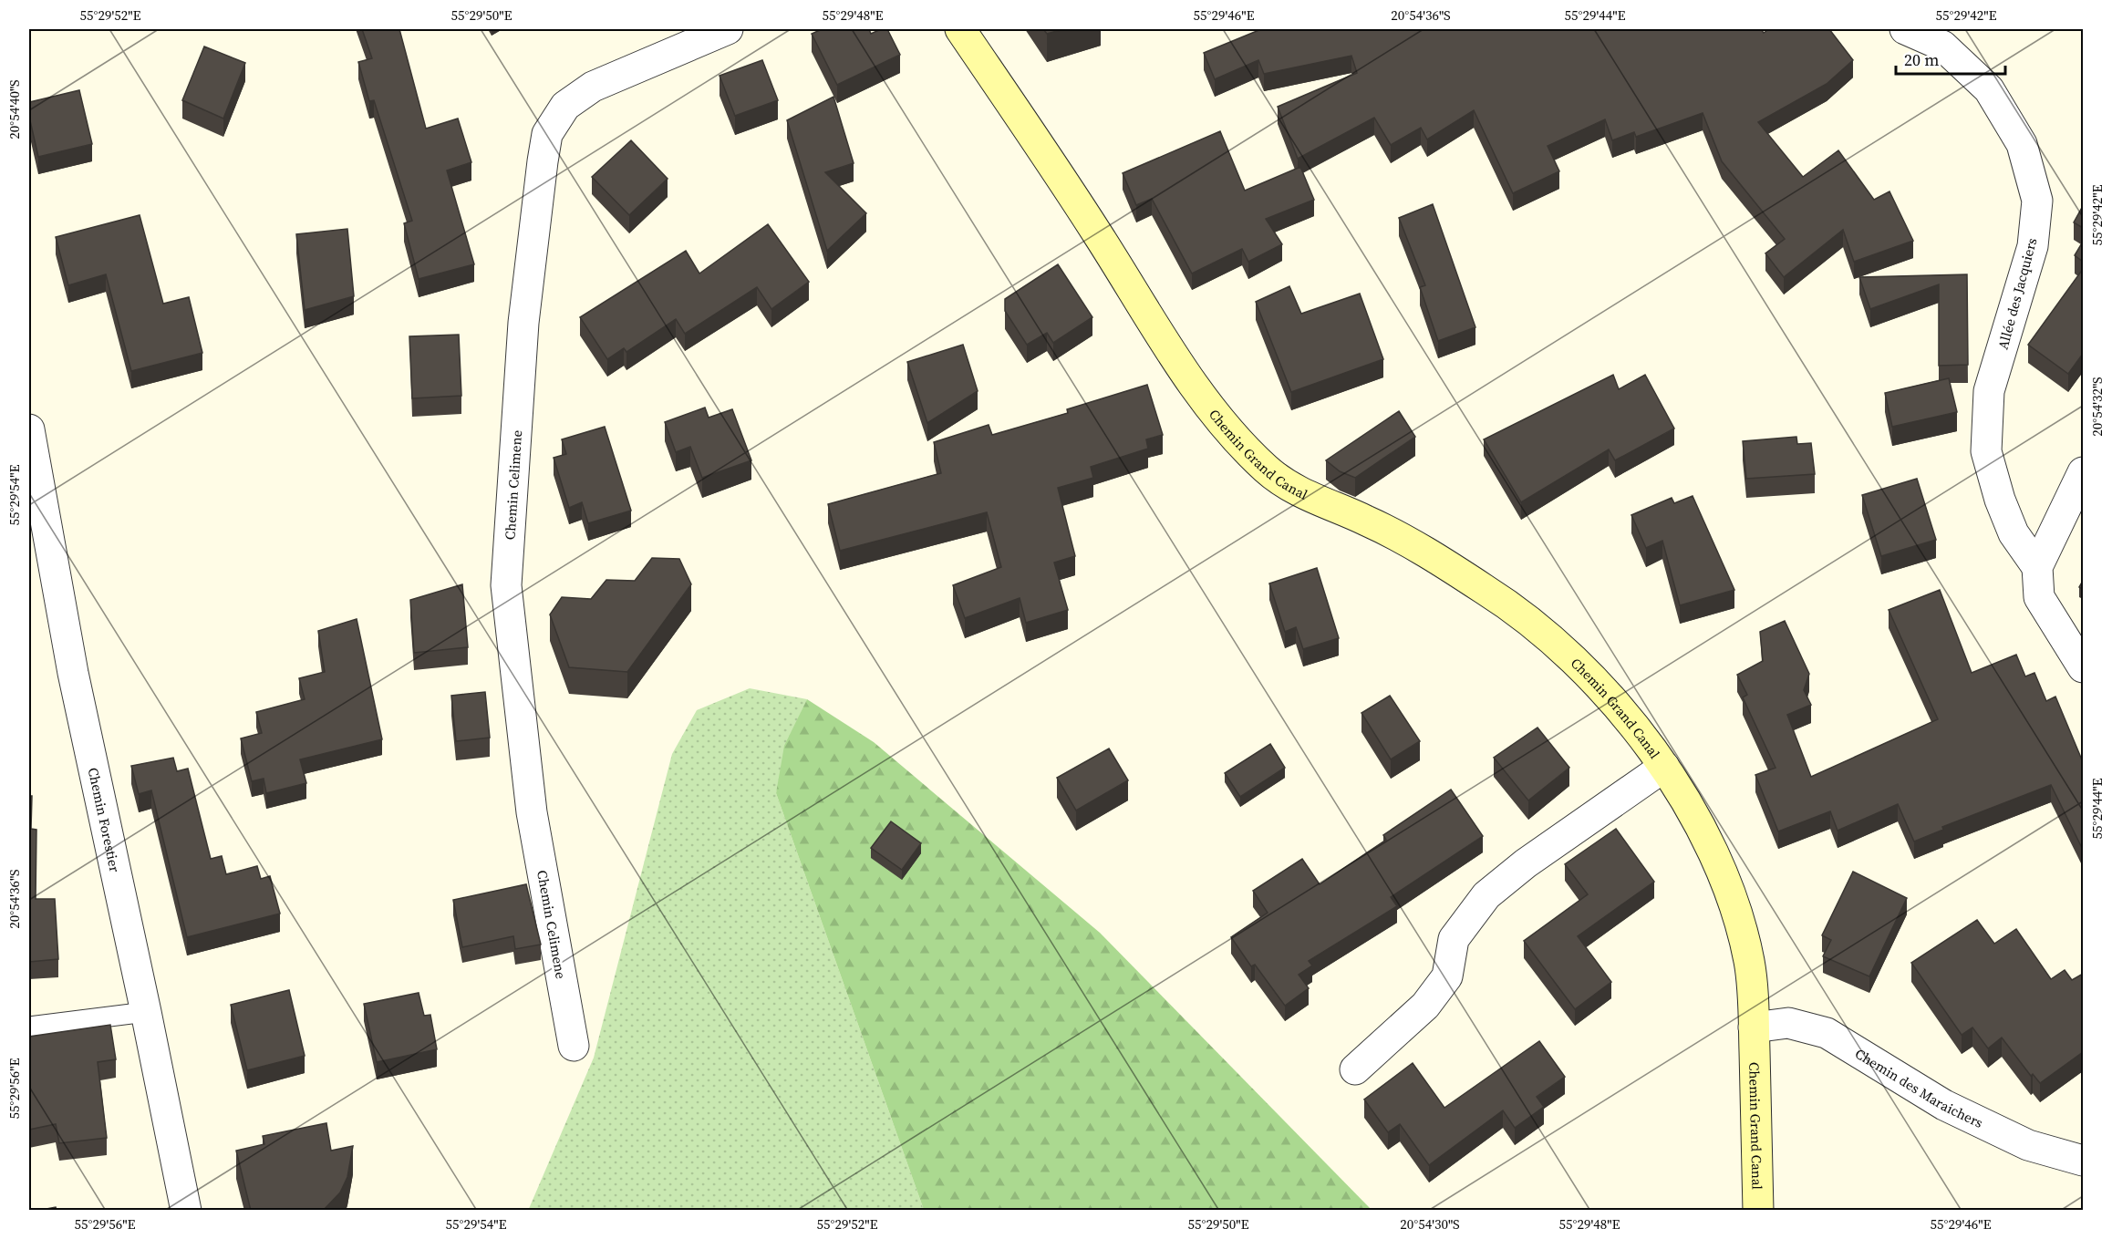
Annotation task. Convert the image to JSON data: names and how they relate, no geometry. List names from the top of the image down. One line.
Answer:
{"streets":{"street":["Allée des Jacquiers","Chemin Grand Canal","Chemin Celimene","Chemin Forestier","Chemin des Maraichers"]},"crossings":[["Chemin Grand Canal","Chemin des Maraichers"]],"scale_bar":"20 m","coordinates":["55°29'52\"E","55°29'50\"E","55°29'48\"E","55°29'46\"E","20°54'36\"S","55°29'44\"E","55°29'42\"E","20°54'40\"S","20°54'32\"S","55°29'54\"E","55°29'56\"E","20°54'30\"S"]}
